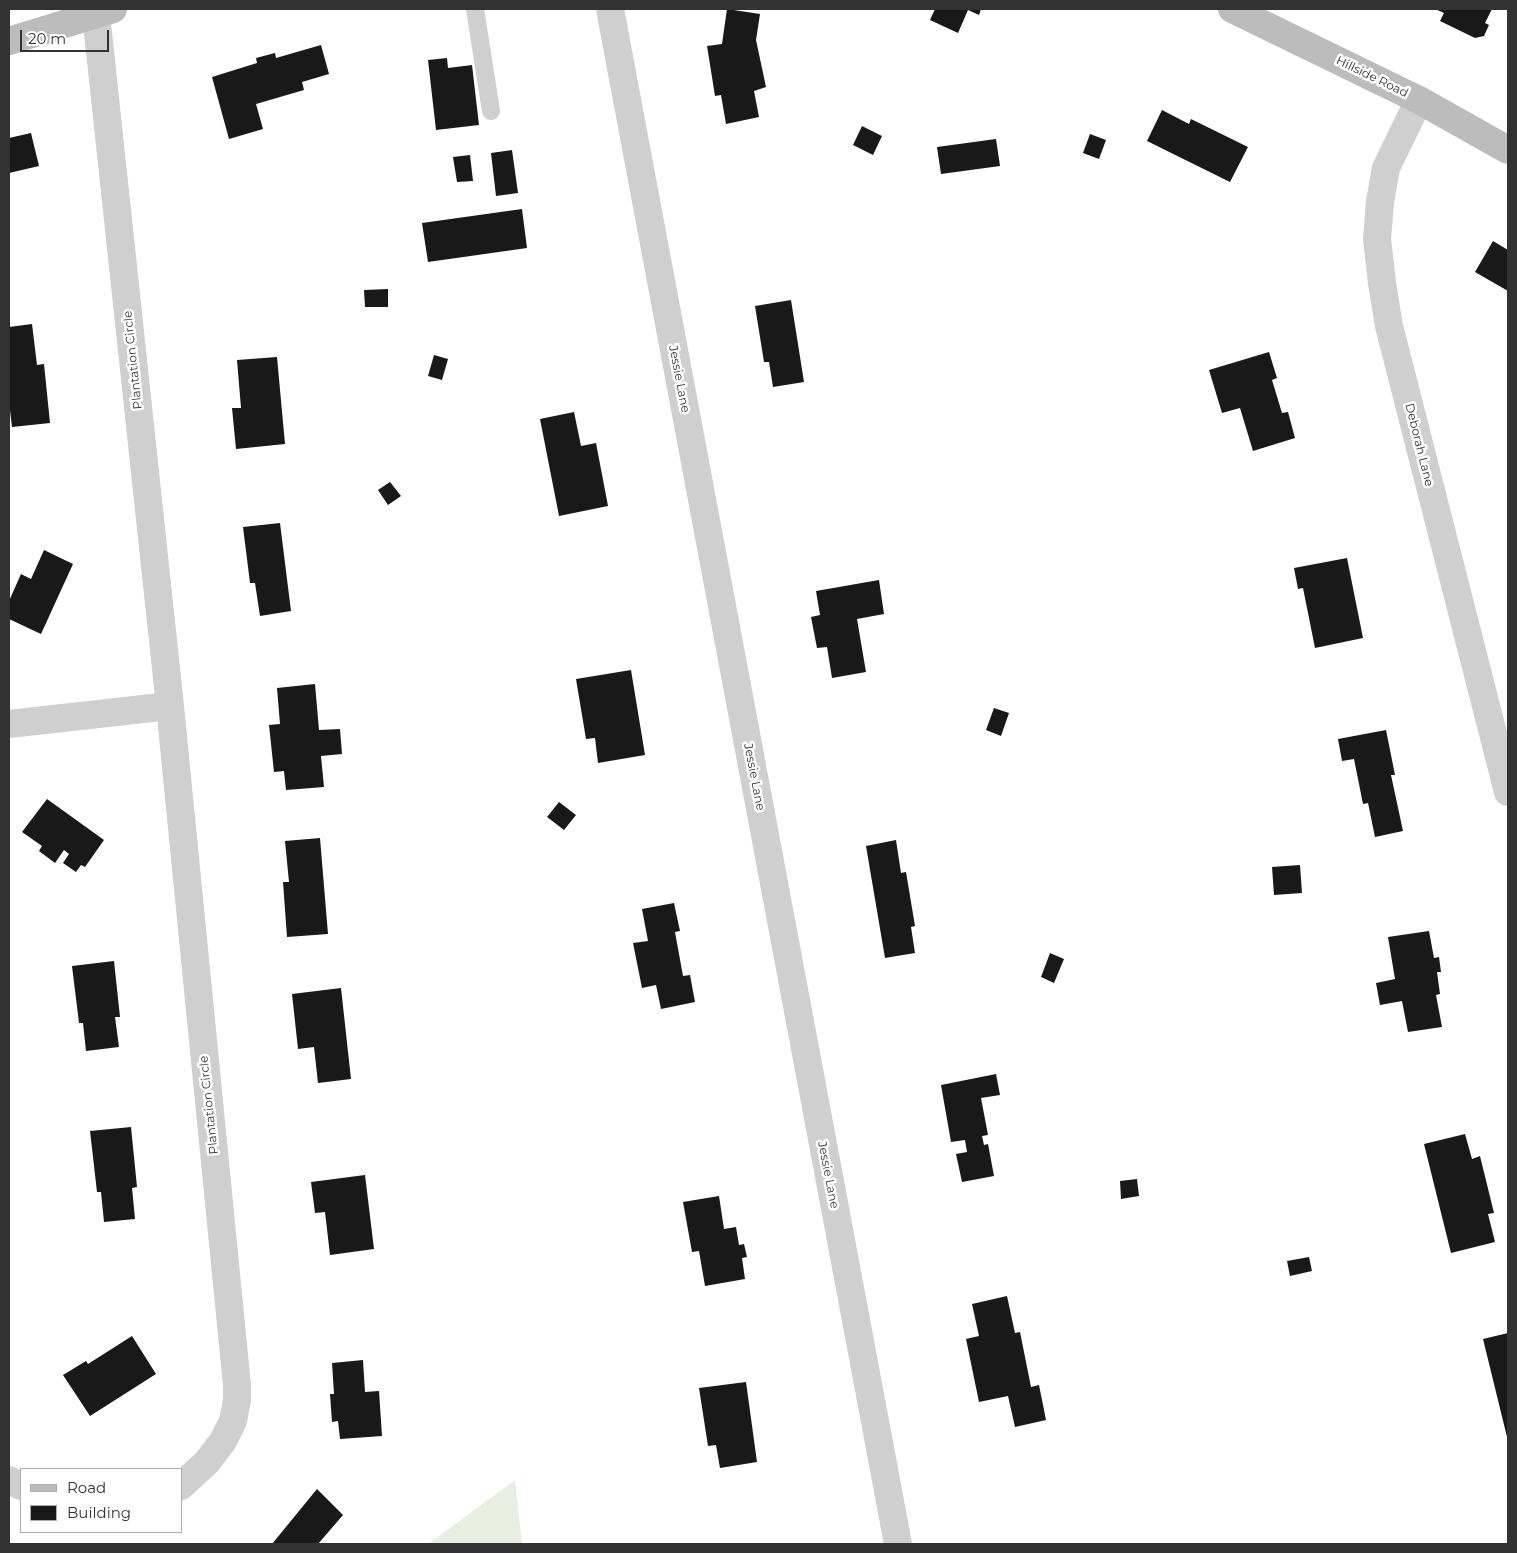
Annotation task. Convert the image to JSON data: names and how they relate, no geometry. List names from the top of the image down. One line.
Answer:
{"streets":{"street":["Hillside Road","Plantation Circle","Jessie Lane","Deborah Lane"]},"crossings":[["Hillside Road","Deborah Lane"]],"legend":["Road","Building"],"scale_bar":"20 m"}
